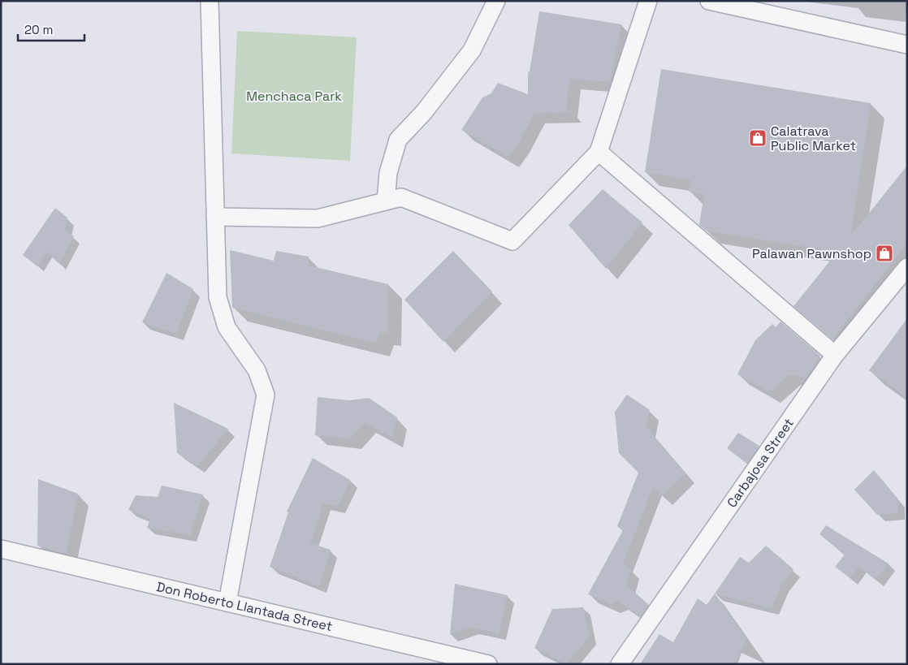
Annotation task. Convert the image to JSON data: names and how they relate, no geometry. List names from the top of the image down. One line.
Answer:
{"streets":{"street":["Carbajosa Street","Don Roberto Llantada Street"]},"parks":["Menchaca Park"],"places":{"shop":["Calatrava Public Market","Palawan Pawnshop"]},"scale_bar":"20 m"}
